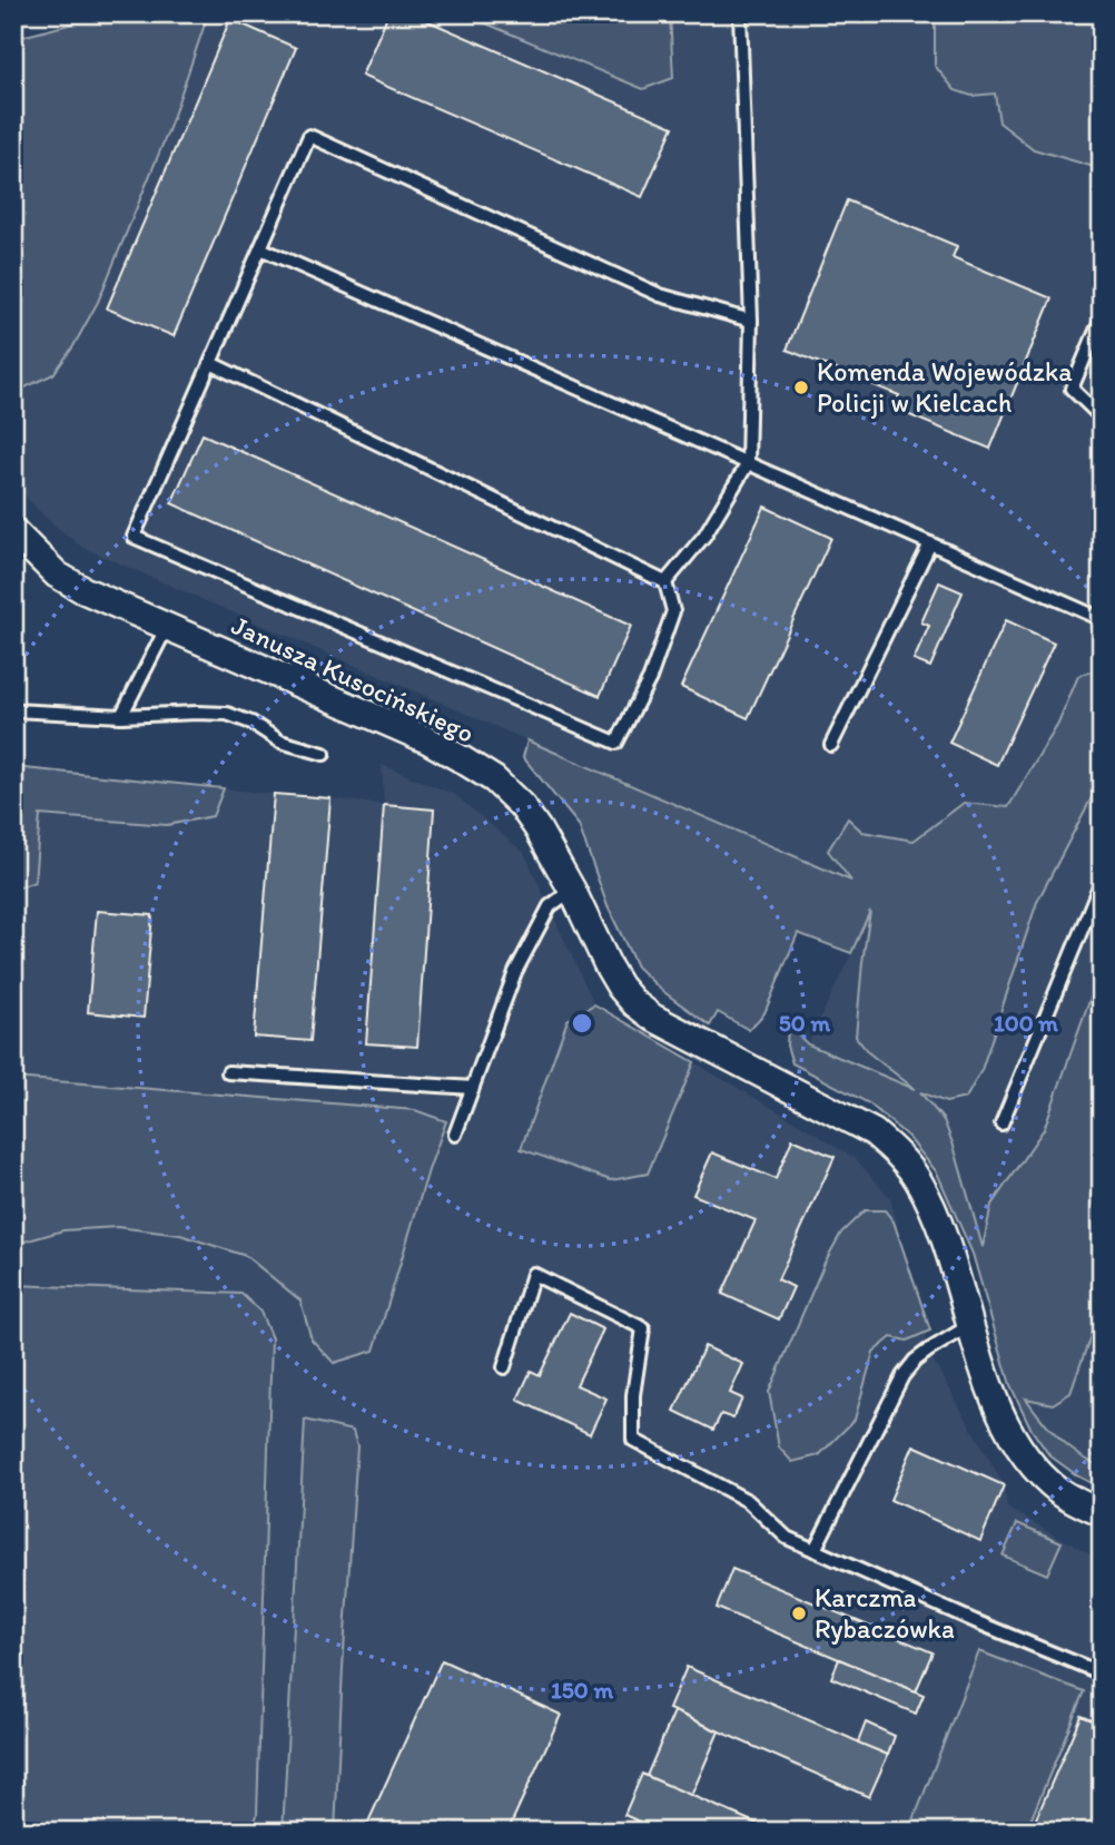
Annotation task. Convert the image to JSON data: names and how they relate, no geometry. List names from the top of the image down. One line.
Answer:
{"streets":{"street":["Janusza Kusocińskiego"]},"places":["Komenda Wojewódzka Policji w Kielcach","Karczma Rybaczówka"],"rings":["50 m","100 m","150 m"]}
